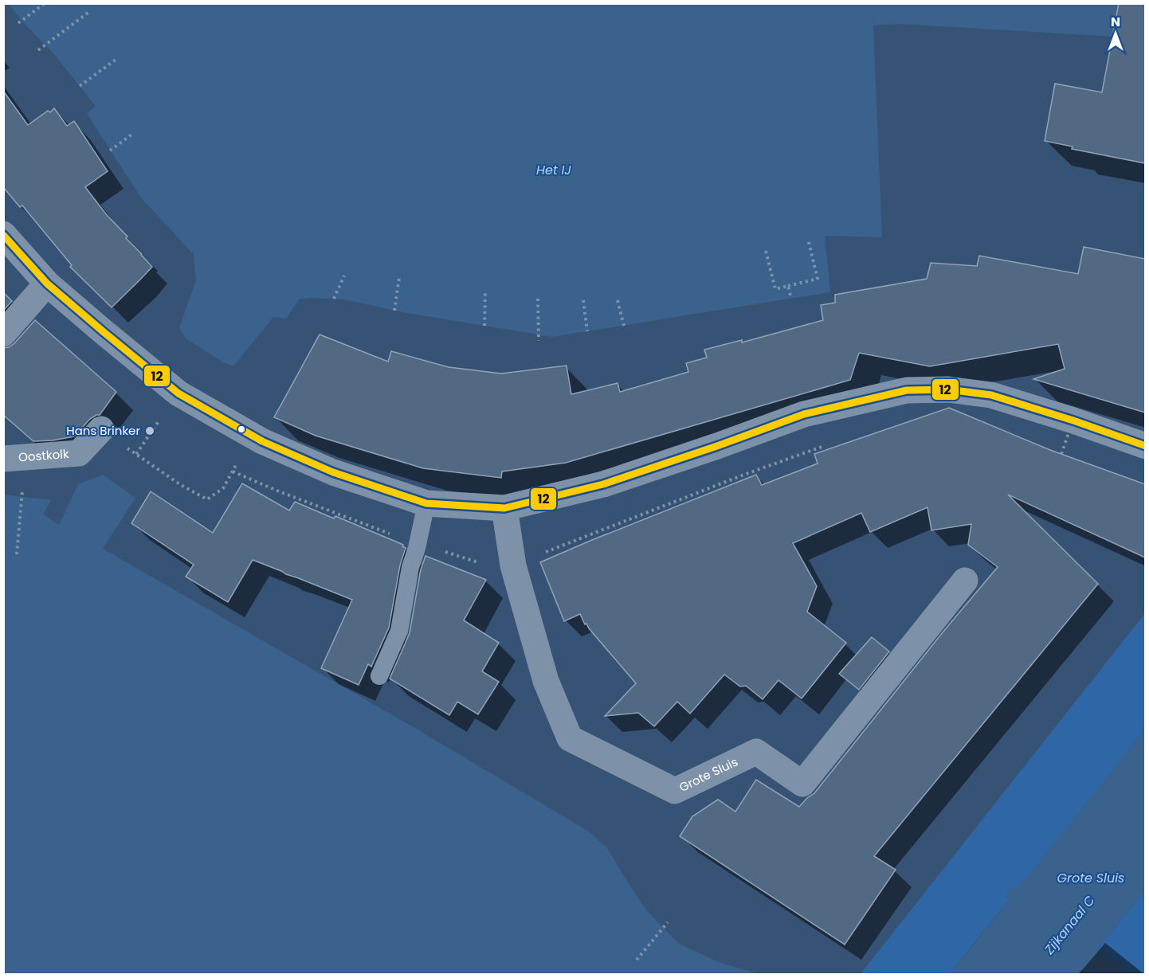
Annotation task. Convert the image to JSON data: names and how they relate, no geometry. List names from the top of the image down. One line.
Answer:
{"streets":{"street":["Oostkolk","Grote Sluis"]},"water":["Het IJ","Grote Sluis","Zijkanaal C"],"places":["Hans Brinker"],"lines":["transit line 12"],"north":"top"}
